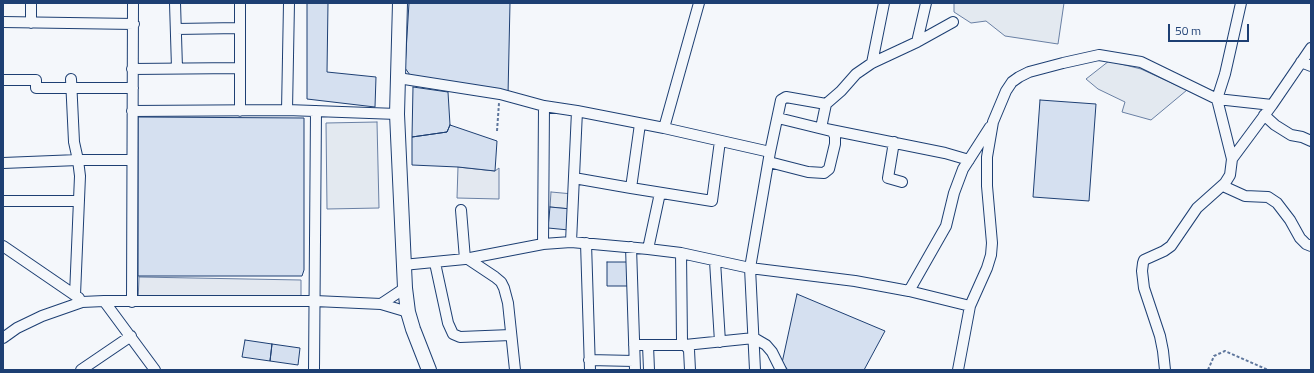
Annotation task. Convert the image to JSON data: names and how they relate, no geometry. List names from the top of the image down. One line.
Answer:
{"scale_bar":"50 m"}
